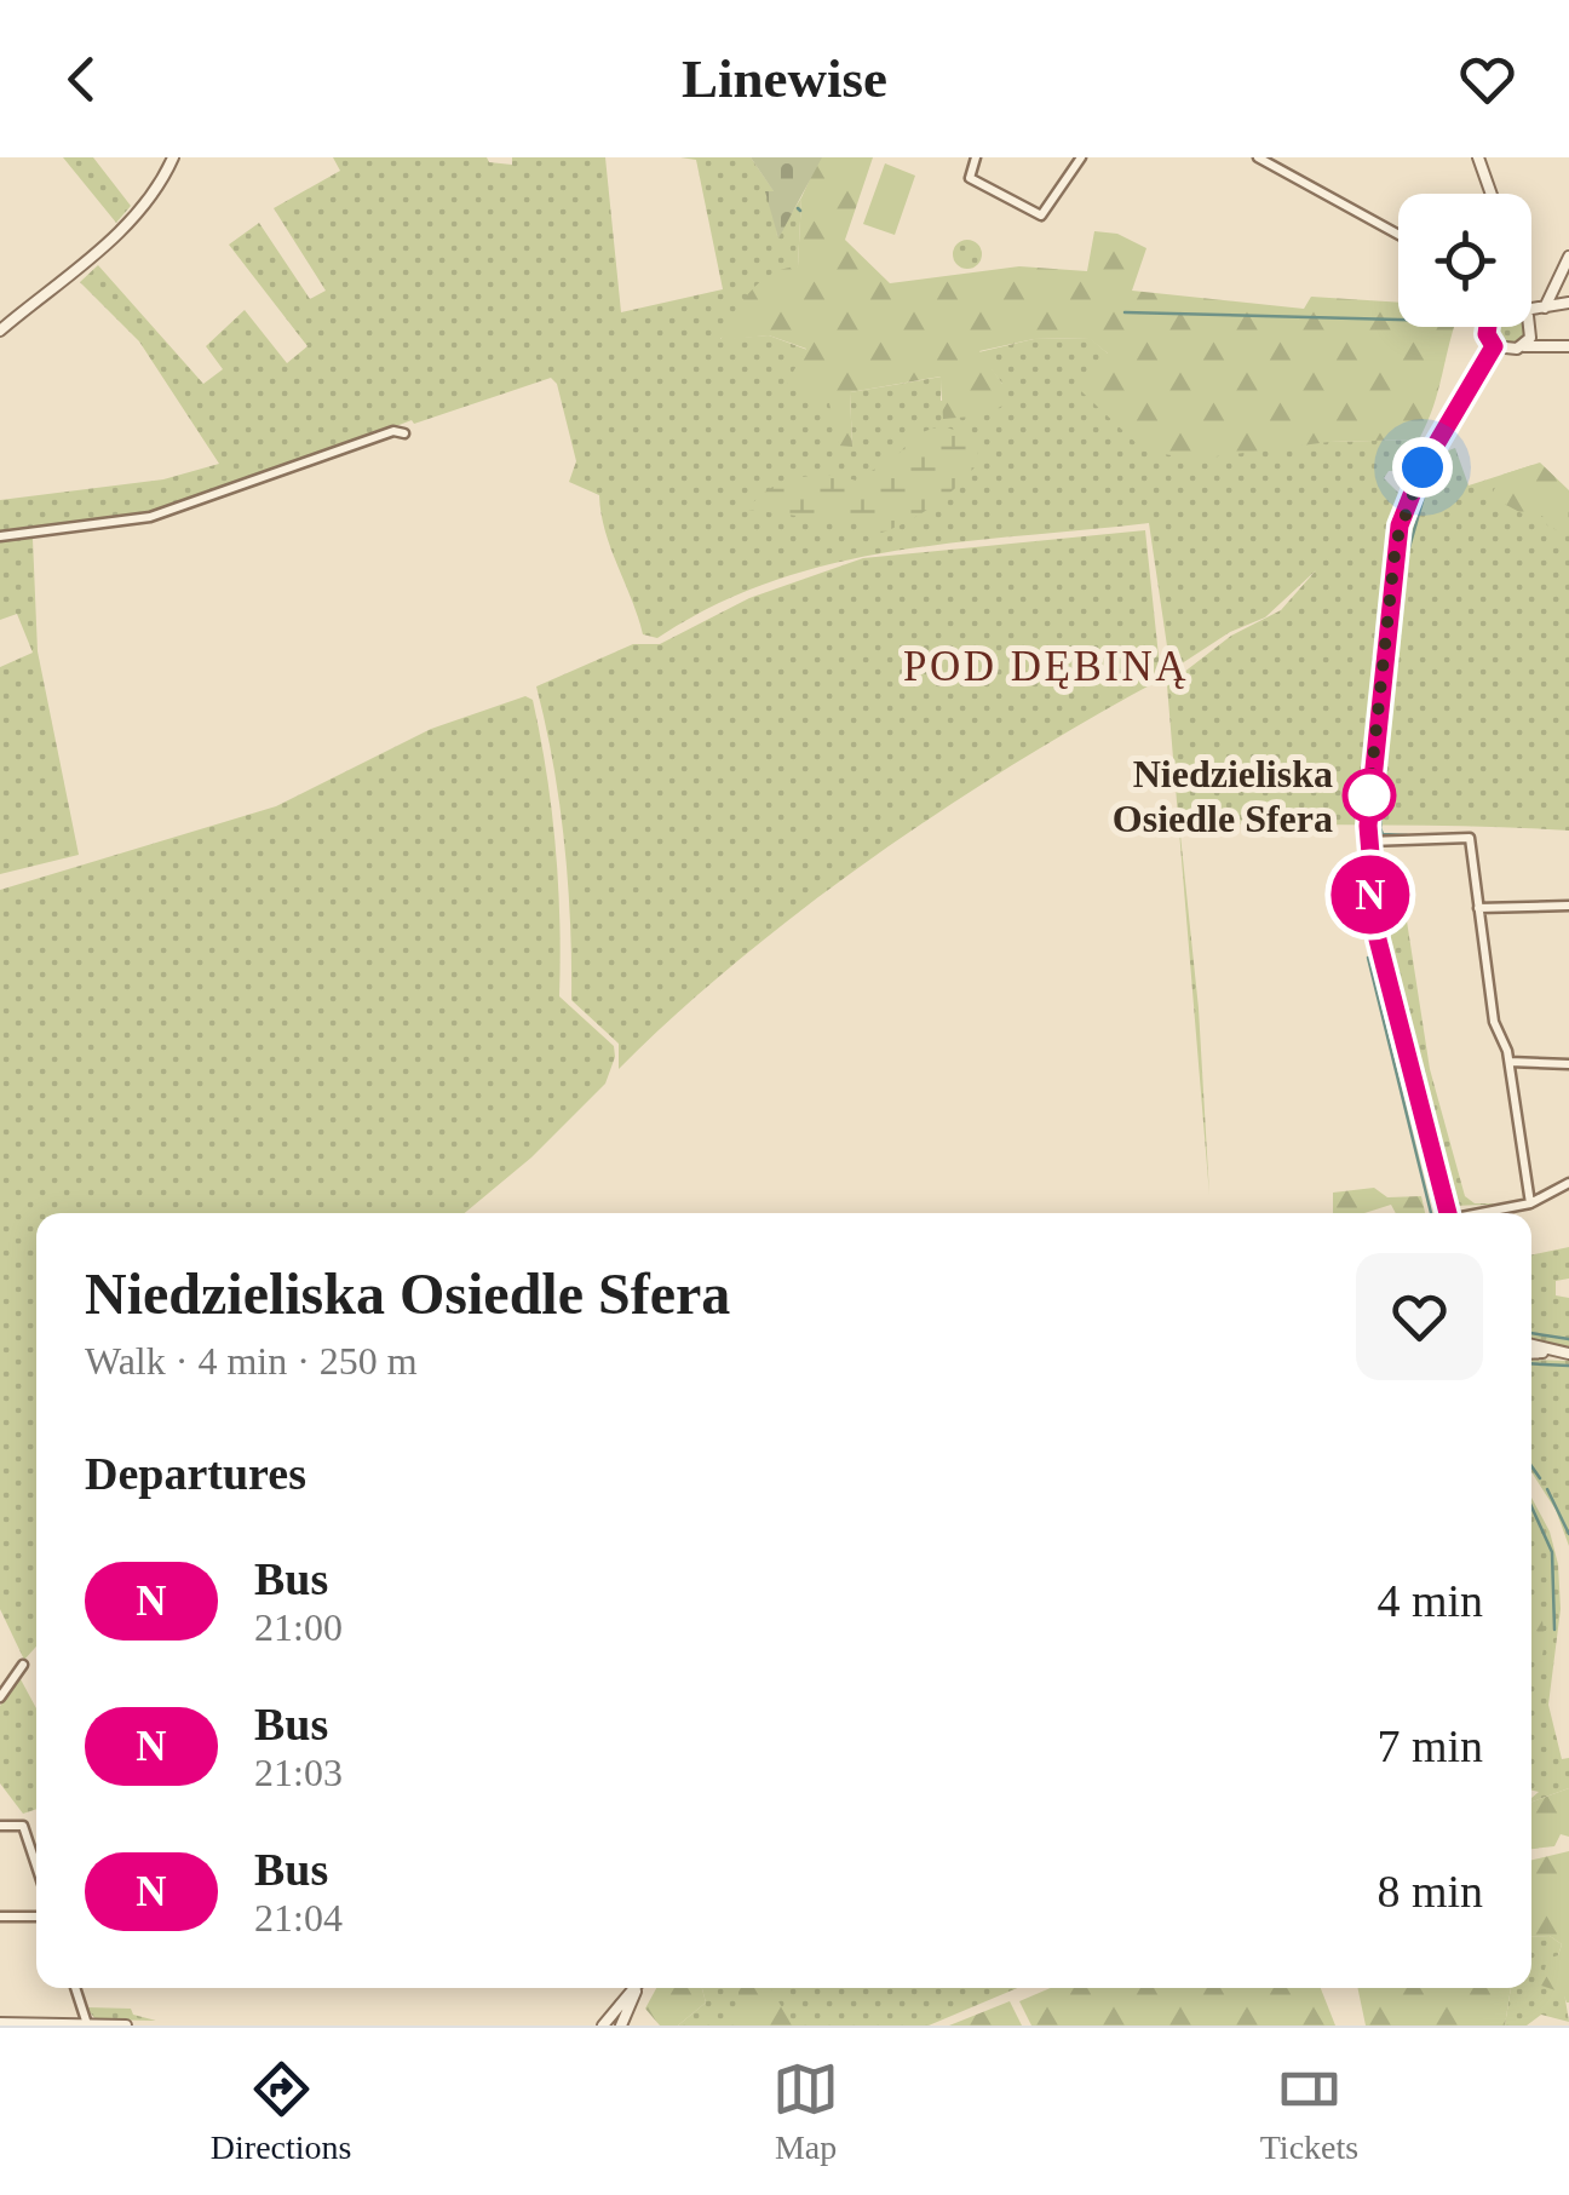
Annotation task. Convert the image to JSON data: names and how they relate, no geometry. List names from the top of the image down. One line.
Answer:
{"districts":["POD DĘBINĄ"],"places":["Niedzieliska Osiedle Sfera"],"lines":["bus line N"],"page":{"header":"Linewise","on_map":"N","heading":[["Niedzieliska Osiedle Sfera","Walk · 4 min · 250 m"],"Departures"],"list":[{"mark":"N","name":"Bus","note":"21:00","value":"4 min"},{"mark":"N","name":"Bus","note":"21:03","value":"7 min"},{"mark":"N","name":"Bus","note":"21:04","value":"8 min"}],"tabs":["Directions","Map","Tickets"]}}
